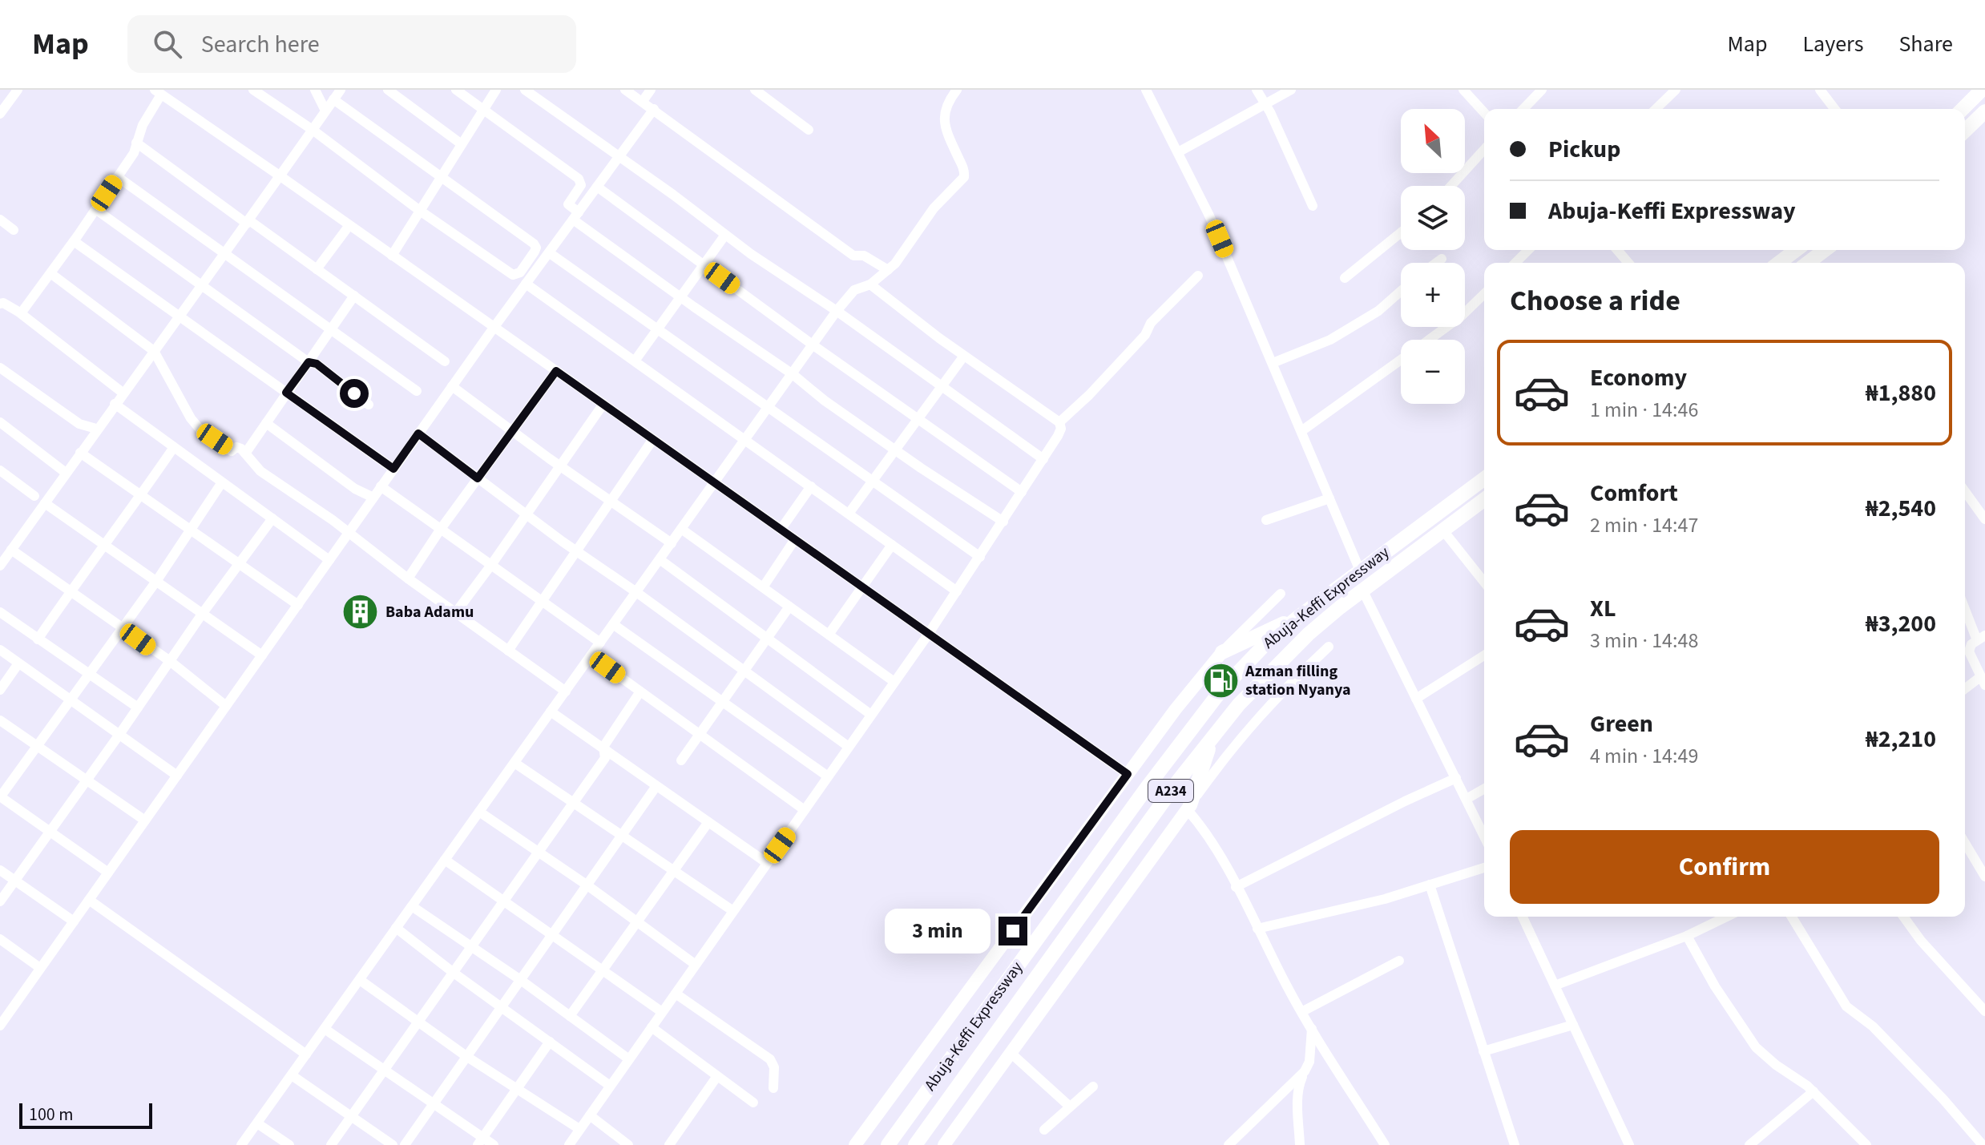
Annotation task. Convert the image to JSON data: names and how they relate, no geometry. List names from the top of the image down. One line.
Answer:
{"streets":{"highway":["Abuja-Keffi Expressway","A234"]},"places":{"building":["Baba Adamu"],"fuel station":["Azman filling station Nyanya"]},"scale_bar":"100 m","north":"top left","page":{"header":"Map","search":"Search here","nav":["Map","Layers","Share"],"map_buttons":["+","−"],"banner":["Pickup","Abuja-Keffi Expressway"],"heading":"Choose a ride","list":[{"name":"Economy","note":"1 min · 14:46","value":"₦1,880"},{"name":"Comfort","note":"2 min · 14:47","value":"₦2,540"},{"name":"XL","note":"3 min · 14:48","value":"₦3,200"},{"name":"Green","note":"4 min · 14:49","value":"₦2,210"}],"buttons":"Confirm","bubble":"3 min","scale":"100 m"}}
